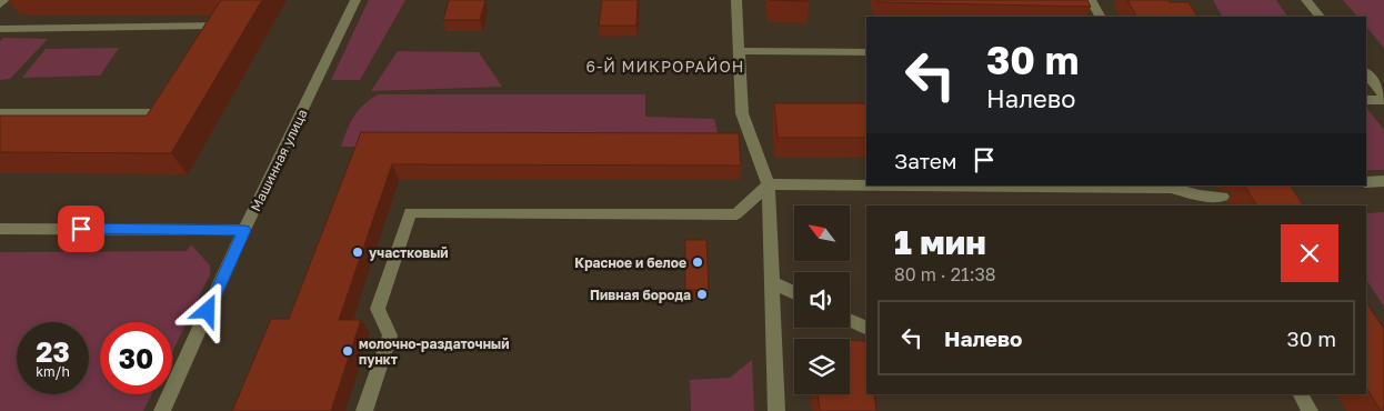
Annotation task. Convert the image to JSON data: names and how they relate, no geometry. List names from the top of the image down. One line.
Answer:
{"streets":{"street":["Машинная улица"]},"districts":["6-Й МИКРОРАЙОН"],"places":["участковый","Красное и белое","Пивная борода","молочно-раздаточный пункт"],"north":"top left","page":{"turn":["30 m","Налево"],"then":"Затем","heading":["1 мин","80 m · 21:38"],"list":[{"name":"Налево","value":"30 m"}],"speed":"23 km/h","limit":"30"}}
